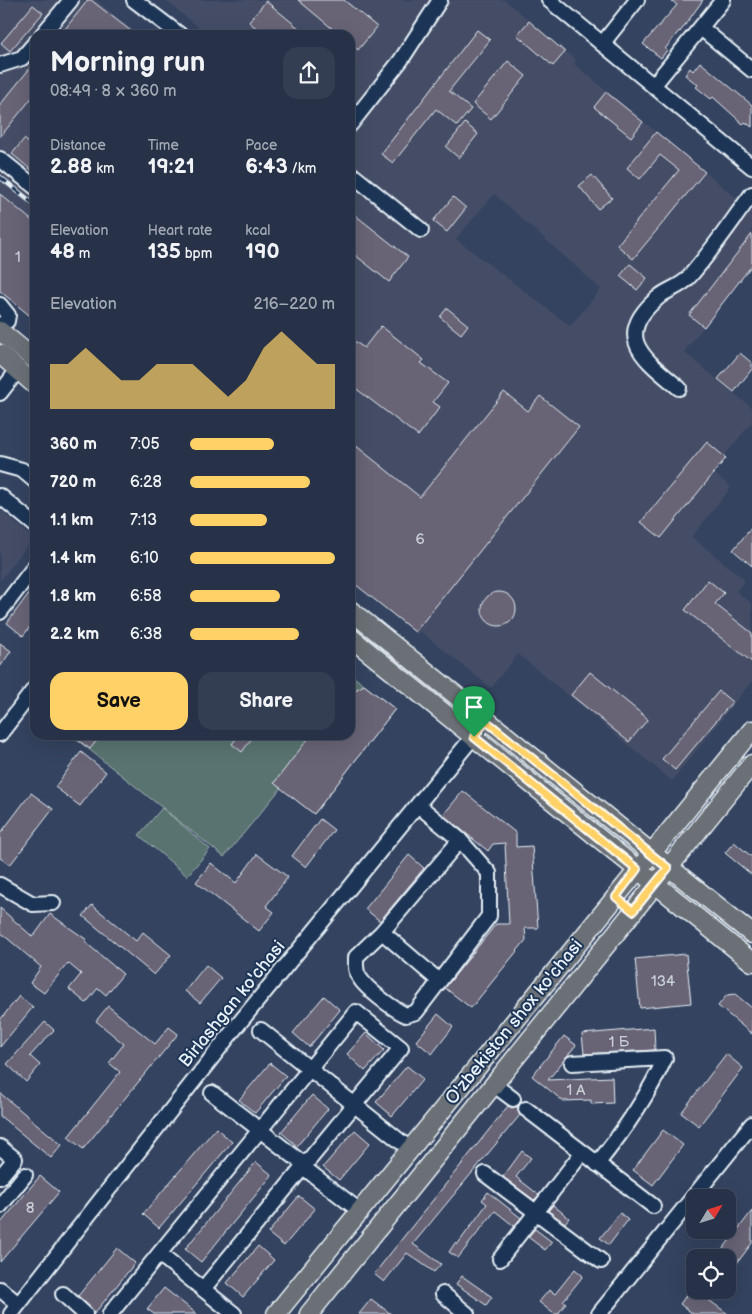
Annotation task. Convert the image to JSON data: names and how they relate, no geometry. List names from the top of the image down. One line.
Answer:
{"streets":{"main road":["O'zbekiston shox ko'chasi"],"street":["Birlashgan ko'chasi"]},"house_numbers":["1","6","134","1 Б","1 А","8"],"north":"top right","page":{"heading":["Morning run","08:49 · 8 × 360 m"],"stats":[["Distance","2.88 km"],["Time","19:21"],["Pace","6:43 /km"],["Elevation","48 m"],["Heart rate","135 bpm"],["kcal","190"]],"chart":["Elevation","216–220 m"],"list":[{"name":"360 m","note":"7:05"},{"name":"720 m","note":"6:28"},{"name":"1.1 km","note":"7:13"},{"name":"1.4 km","note":"6:10"},{"name":"1.8 km","note":"6:58"},{"name":"2.2 km","note":"6:38"}],"buttons":["Save","Share"]}}
